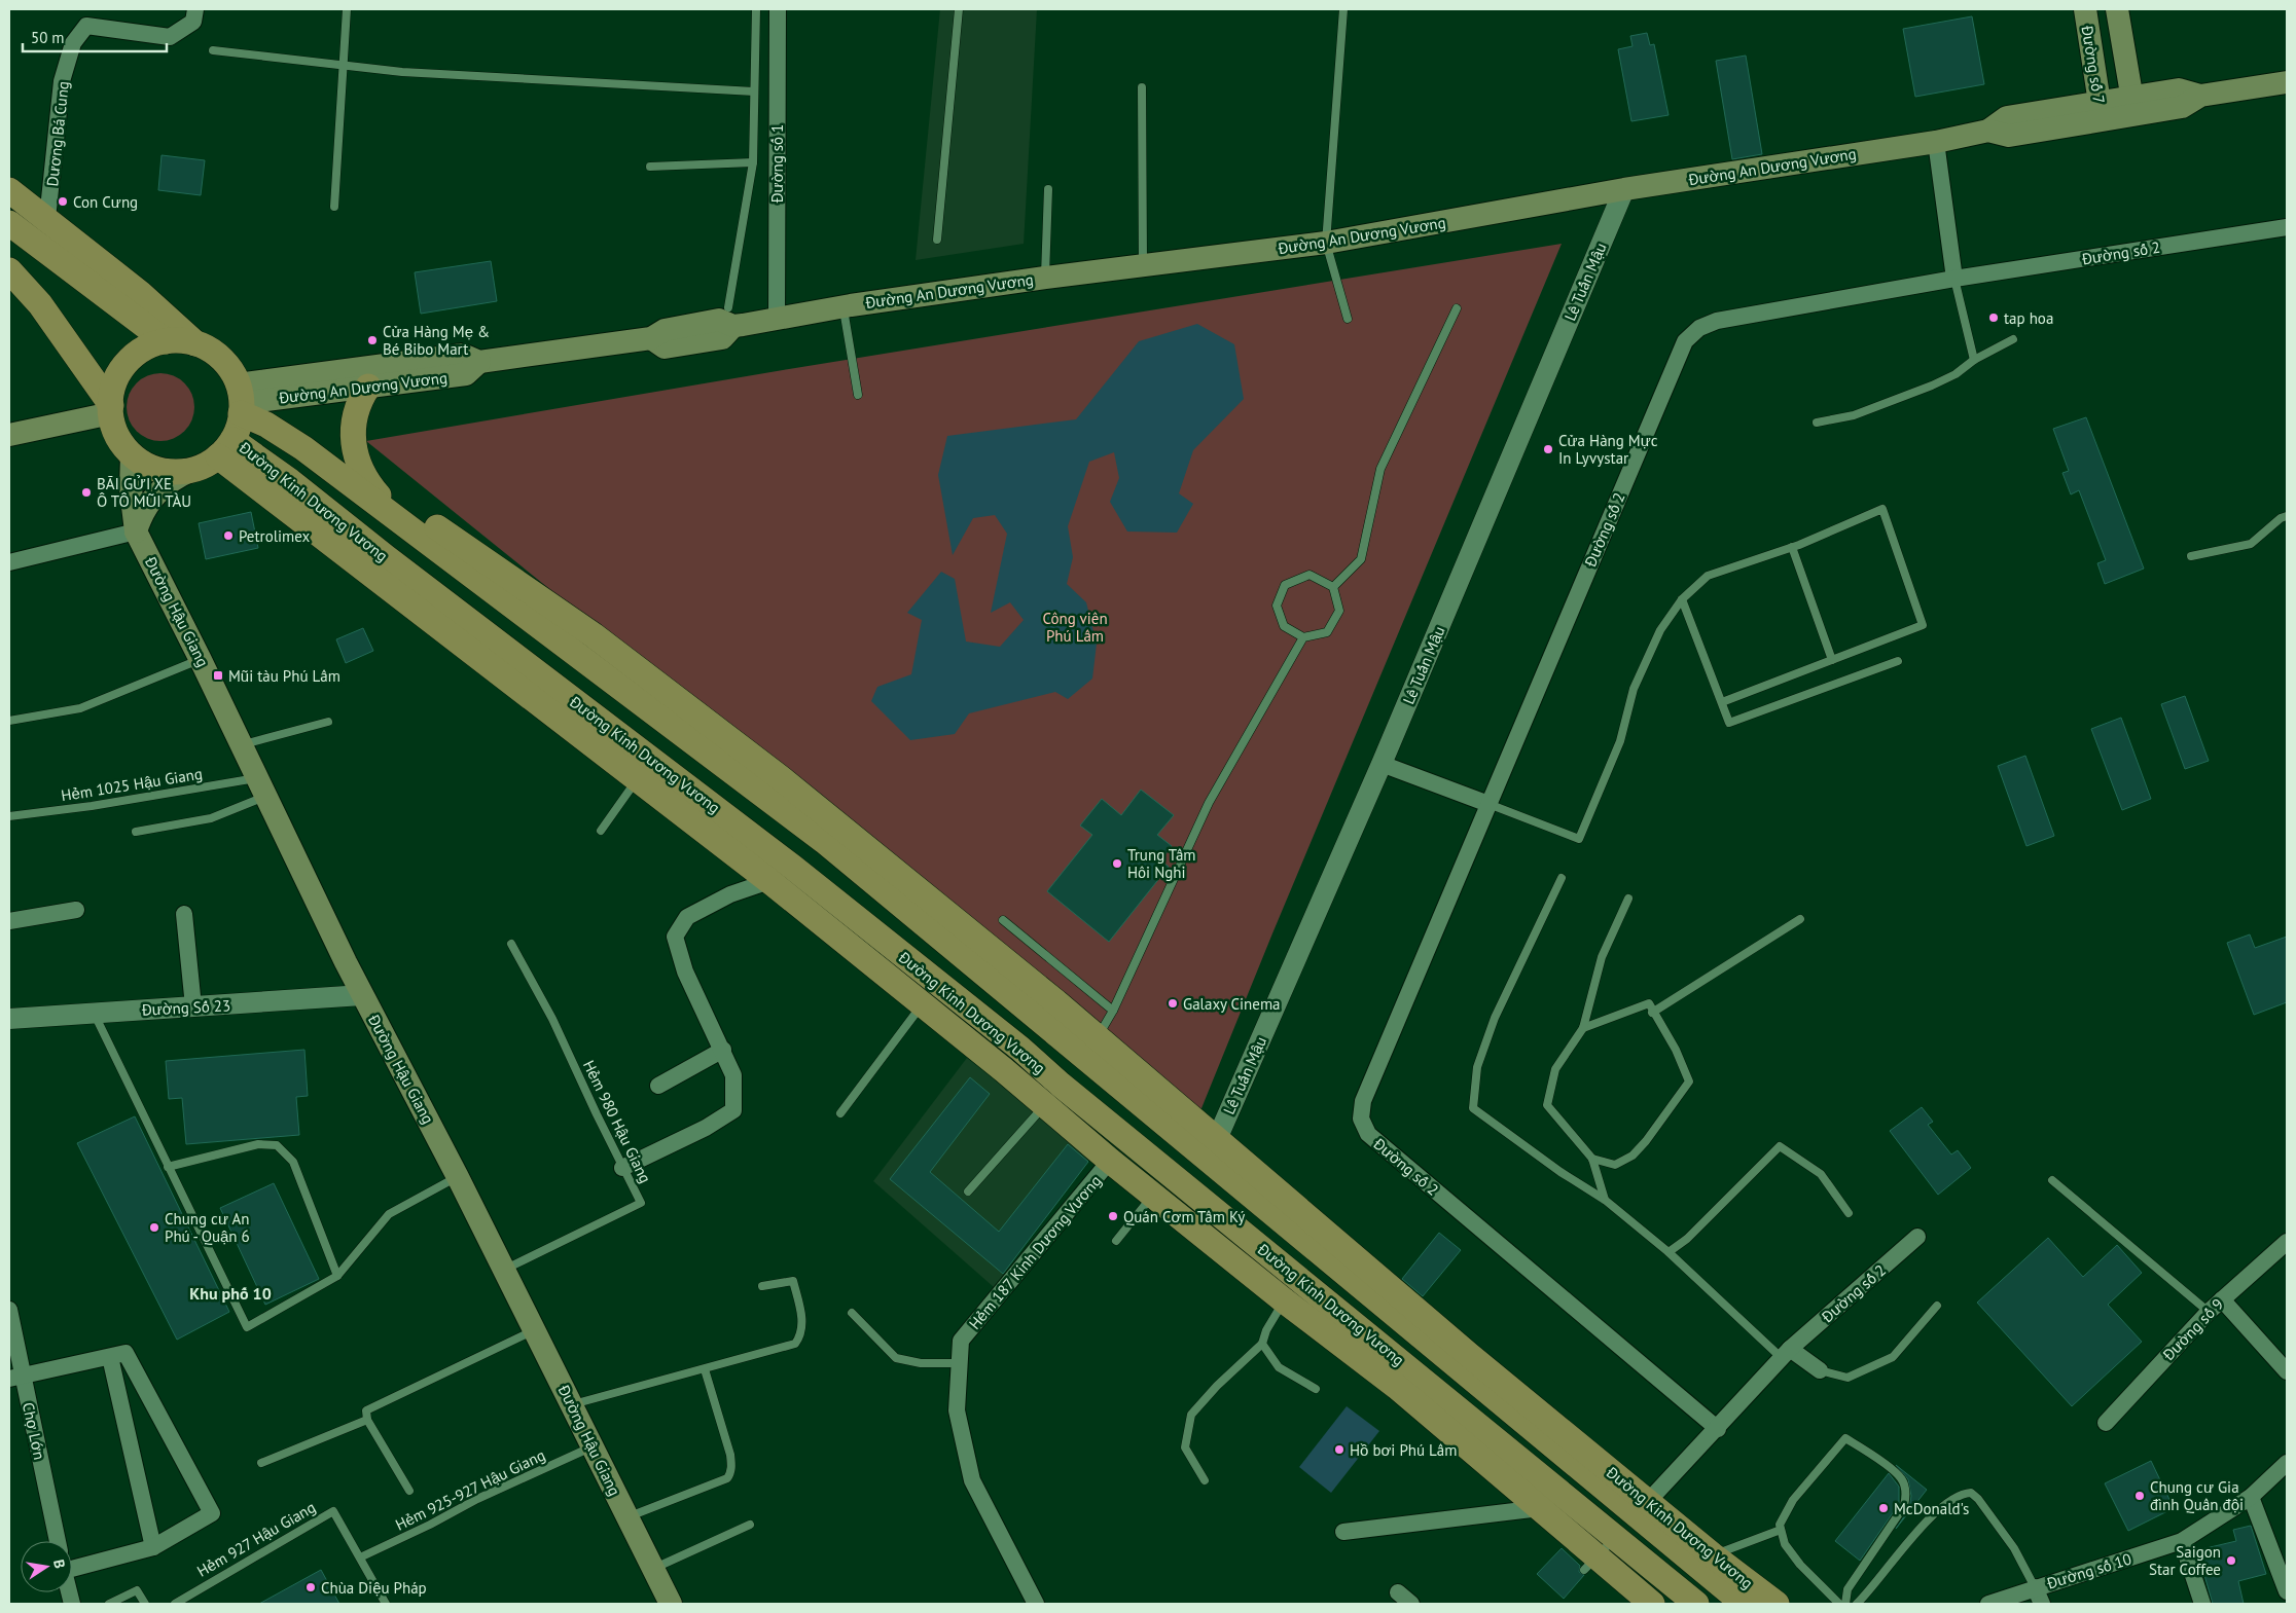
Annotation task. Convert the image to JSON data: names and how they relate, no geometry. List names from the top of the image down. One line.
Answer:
{"streets":{"main road":["Đường số 7","Đường An Dương Vương","Đường Kinh Dương Vương","Đường Hậu Giang"],"street":["Dương Bá Cung","Đường số 1","Đường số 2","Lê Tuấn Mậu","Đường Số 23","Hẻm 187 Kinh Dương Vương","Đường số 9","Chợ Lớn","Đường số 10"],"lane":["Hẻm 1025 Hậu Giang","Hẻm 980 Hậu Giang","Hẻm 925-927 Hậu Giang","Hẻm 927 Hậu Giang"]},"crossings":[["Đường số 7","Đường An Dương Vương"],["Đường số 1","Đường An Dương Vương"],["Đường An Dương Vương","Lê Tuấn Mậu"],["Đường An Dương Vương","Đường Kinh Dương Vương"],["Đường An Dương Vương","Đường Hậu Giang"],["Đường số 2","Đường Kinh Dương Vương"],["Lê Tuấn Mậu","Đường Kinh Dương Vương"],["Đường Kinh Dương Vương","Đường Hậu Giang"],["Đường Kinh Dương Vương","Hẻm 187 Kinh Dương Vương"],["Đường Hậu Giang","Hẻm 1025 Hậu Giang"],["Đường Hậu Giang","Đường Số 23"],["Đường Hậu Giang","Hẻm 980 Hậu Giang"],["Đường Hậu Giang","Hẻm 925-927 Hậu Giang"],["Hẻm 925-927 Hậu Giang","Hẻm 927 Hậu Giang"]],"districts":["Khu phố 10"],"parks":["Công viên Phú Lâm"],"places":{"other":["Con Cưng","tap hoa","Cửa Hàng Mẹ & Bé Bibo Mart","Cửa Hàng Mực In Lyvystar","BÃI GỬI XE Ô TÔ MŨI TÀU","Petrolimex","Trung Tâm Hôi Nghi","Galaxy Cinema","Quán Cơm Tâm Ký","Chung cư An Phú - Quận 6","Hồ bơi Phú Lâm","Chung cư Gia đình Quân đội","McDonald's","Saigon Star Coffee","Chùa Diệu Pháp"],"transit":["Mũi tàu Phú Lâm"]},"scale_bar":"50 m","north":"right"}
